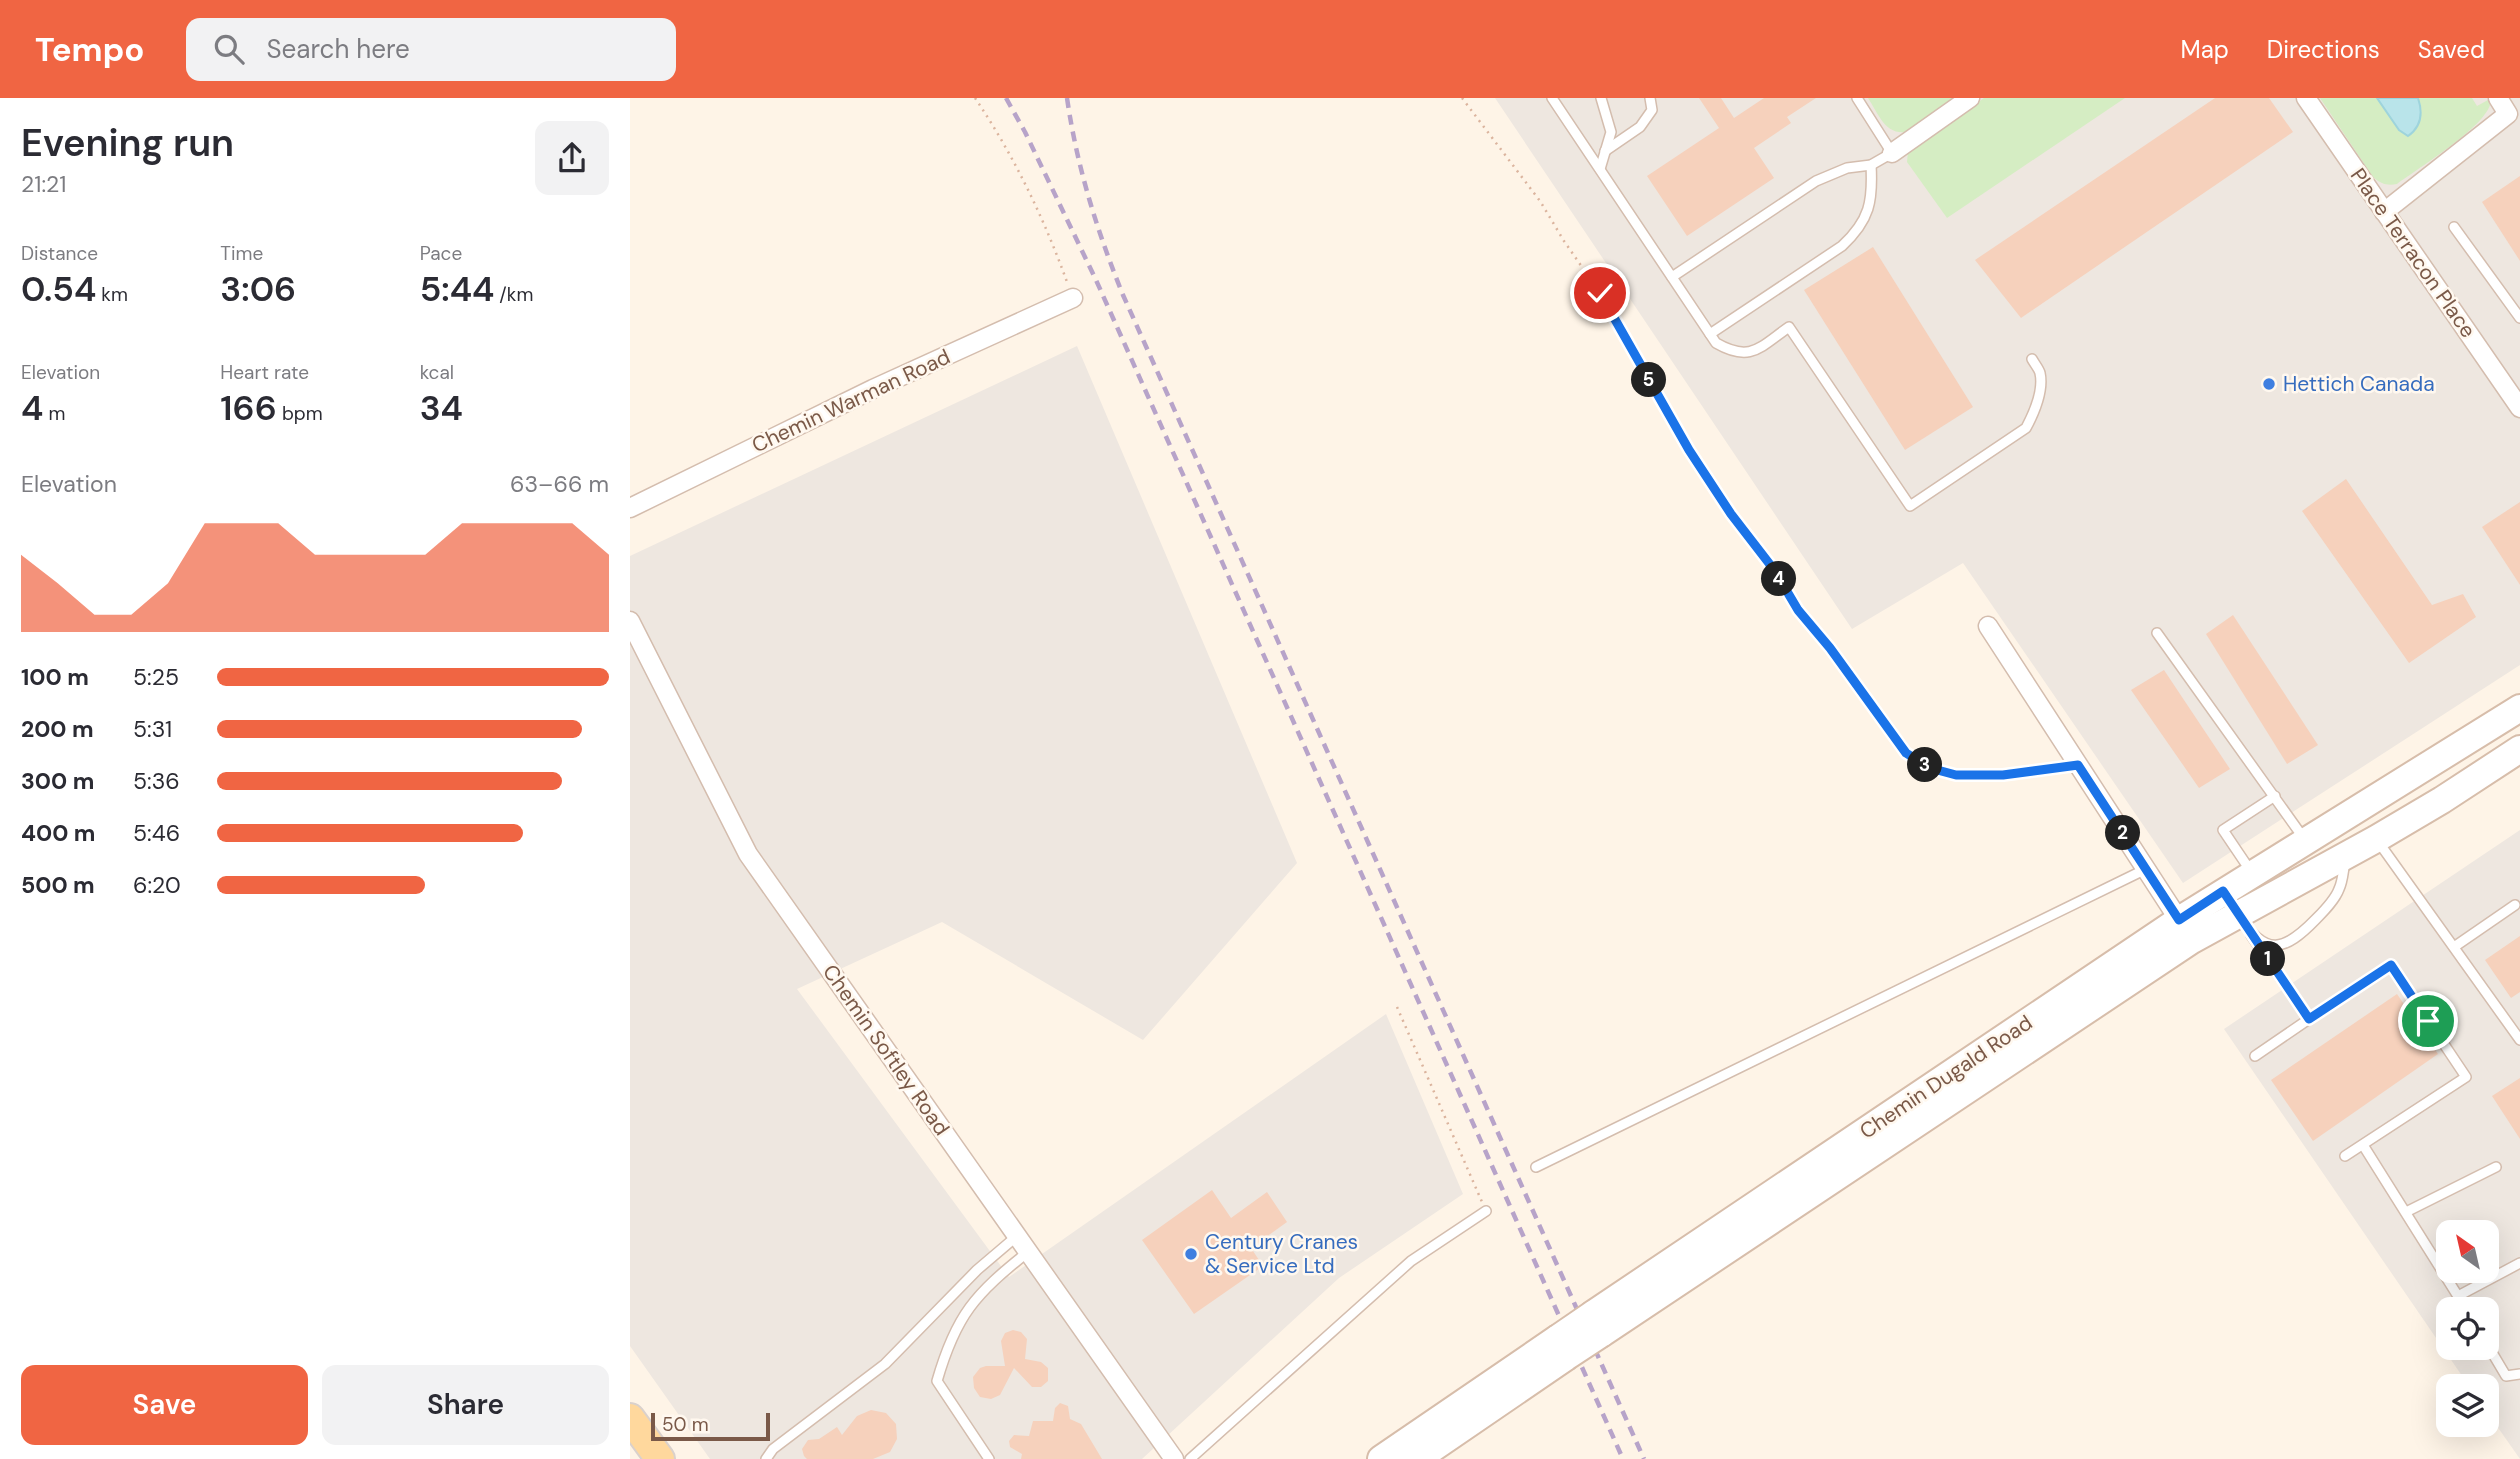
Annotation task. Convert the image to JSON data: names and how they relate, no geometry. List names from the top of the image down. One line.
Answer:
{"streets":{"main road":["Chemin Dugald Road"],"street":["Place Terracon Place","Chemin Warman Road","Chemin Softley Road"]},"places":["Hettich Canada","Century Cranes & Service Ltd"],"scale_bar":"50 m","north":"top left","page":{"header":"Tempo","search":"Search here","nav":["Map","Directions","Saved"],"heading":["Evening run","21:21"],"stats":[["Distance","0.54 km"],["Time","3:06"],["Pace","5:44 /km"],["Elevation","4 m"],["Heart rate","166 bpm"],["kcal","34"]],"pins":["5","4","3","2","1"],"chart":["Elevation","63–66 m"],"list":[{"name":"100 m","note":"5:25"},{"name":"200 m","note":"5:31"},{"name":"300 m","note":"5:36"},{"name":"400 m","note":"5:46"},{"name":"500 m","note":"6:20"}],"buttons":["Save","Share"],"scale":"50 m"}}
